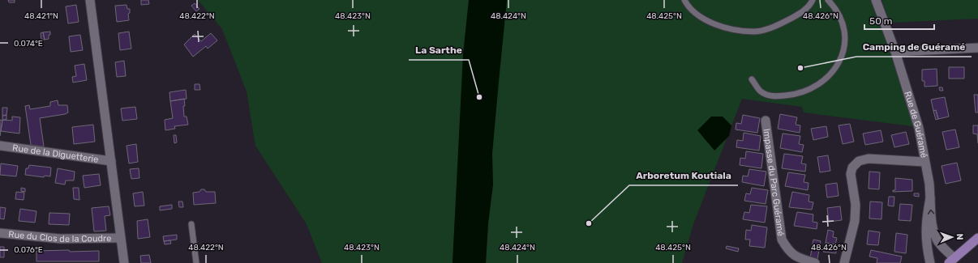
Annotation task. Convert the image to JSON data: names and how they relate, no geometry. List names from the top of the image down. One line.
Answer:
{"streets":{"street":["Rue de Guéramé","Rue de la Diguetterie","Impasse du Parc Guéramé","Rue du Clos de la Coudre"]},"places":["Camping de Guéramé","La Sarthe","Arboretum Koutiala"],"scale_bar":"50 m","north":"right","coordinates":["48.421°N","48.422°N","48.423°N","48.424°N","48.425°N","48.426°N","0.074°E","0.076°E"]}
